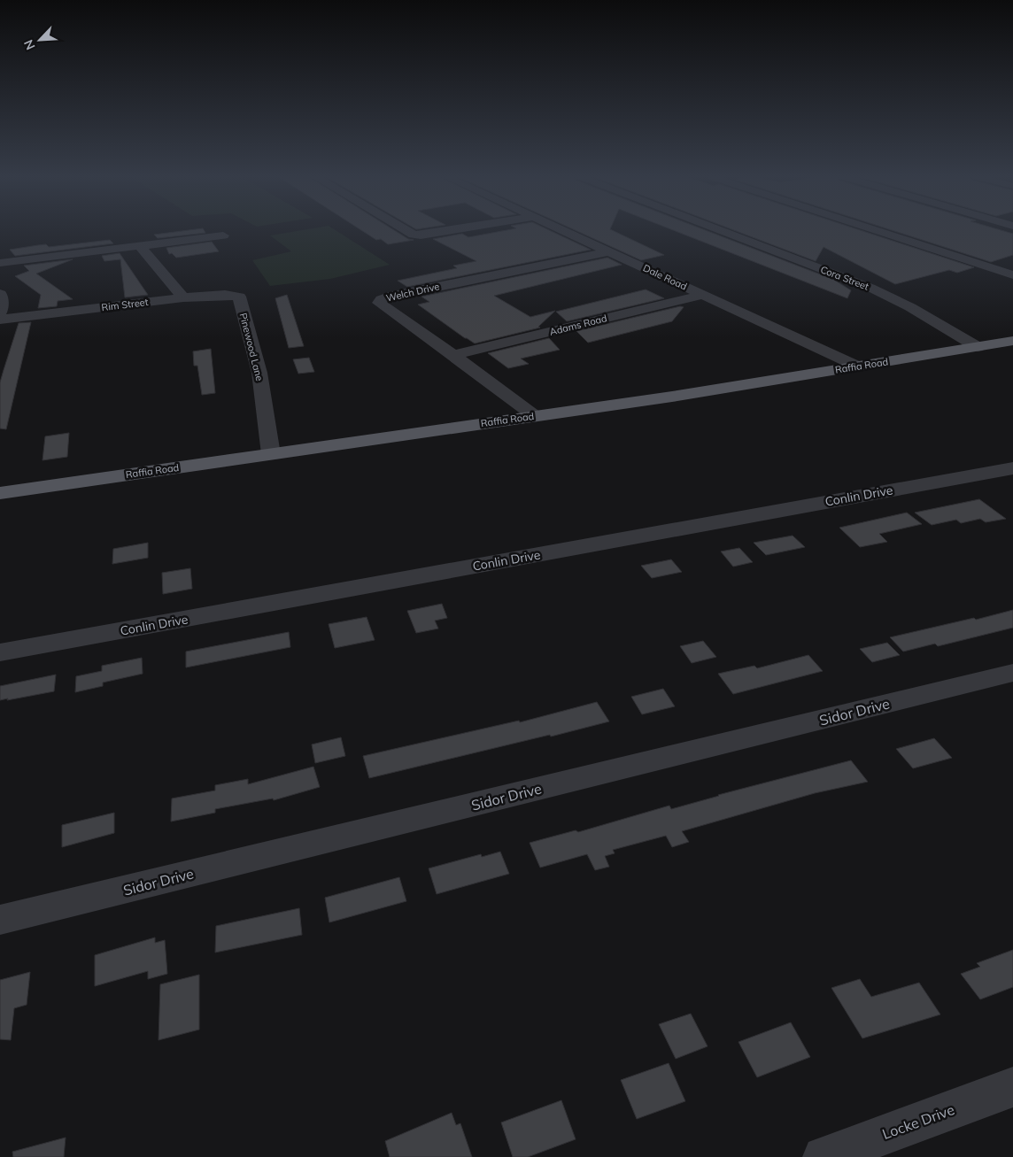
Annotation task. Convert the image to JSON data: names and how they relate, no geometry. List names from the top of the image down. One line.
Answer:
{"streets":{"main road":["Raffia Road"],"street":["Dale Road","Cora Street","Welch Drive","Rim Street","Adams Road","Pinewood Lane","Conlin Drive","Sidor Drive","Locke Drive"]},"crossings":[["Dale Road","Welch Drive"],["Dale Road","Adams Road"],["Dale Road","Raffia Road"],["Cora Street","Raffia Road"],["Welch Drive","Adams Road"],["Welch Drive","Raffia Road"],["Rim Street","Pinewood Lane"],["Pinewood Lane","Raffia Road"]],"north":"bottom left"}
